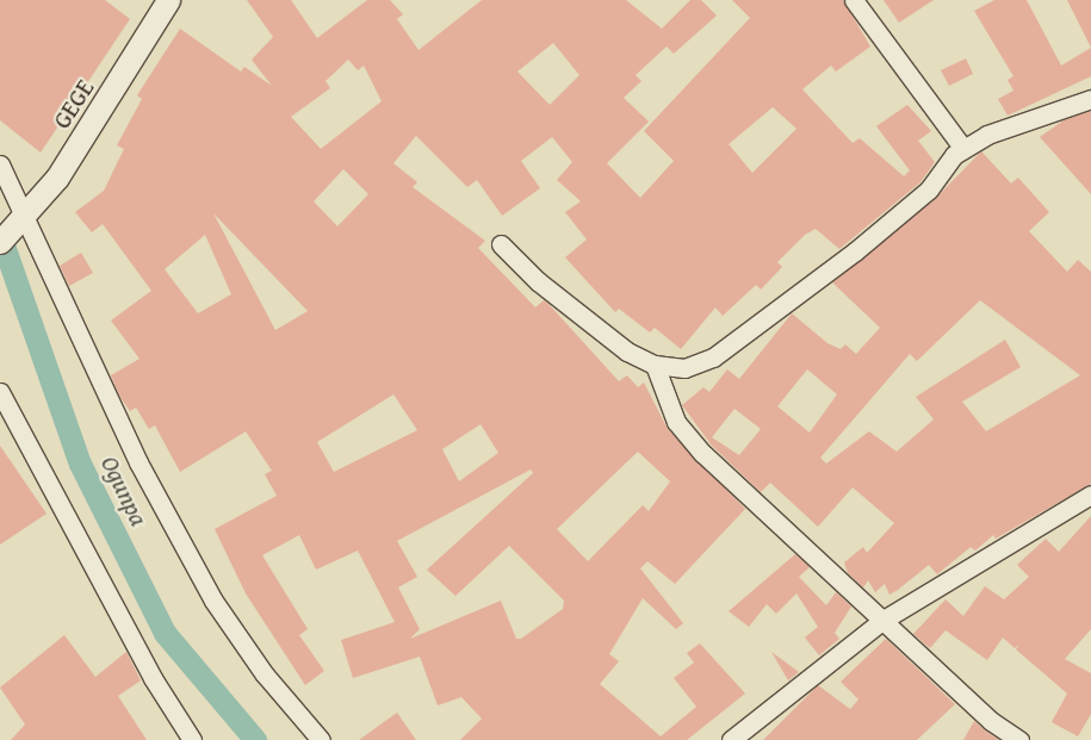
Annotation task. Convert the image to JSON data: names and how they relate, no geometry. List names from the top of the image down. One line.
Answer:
{"streets":{"street":["GEGE"]},"water":["Ogunpa"]}
